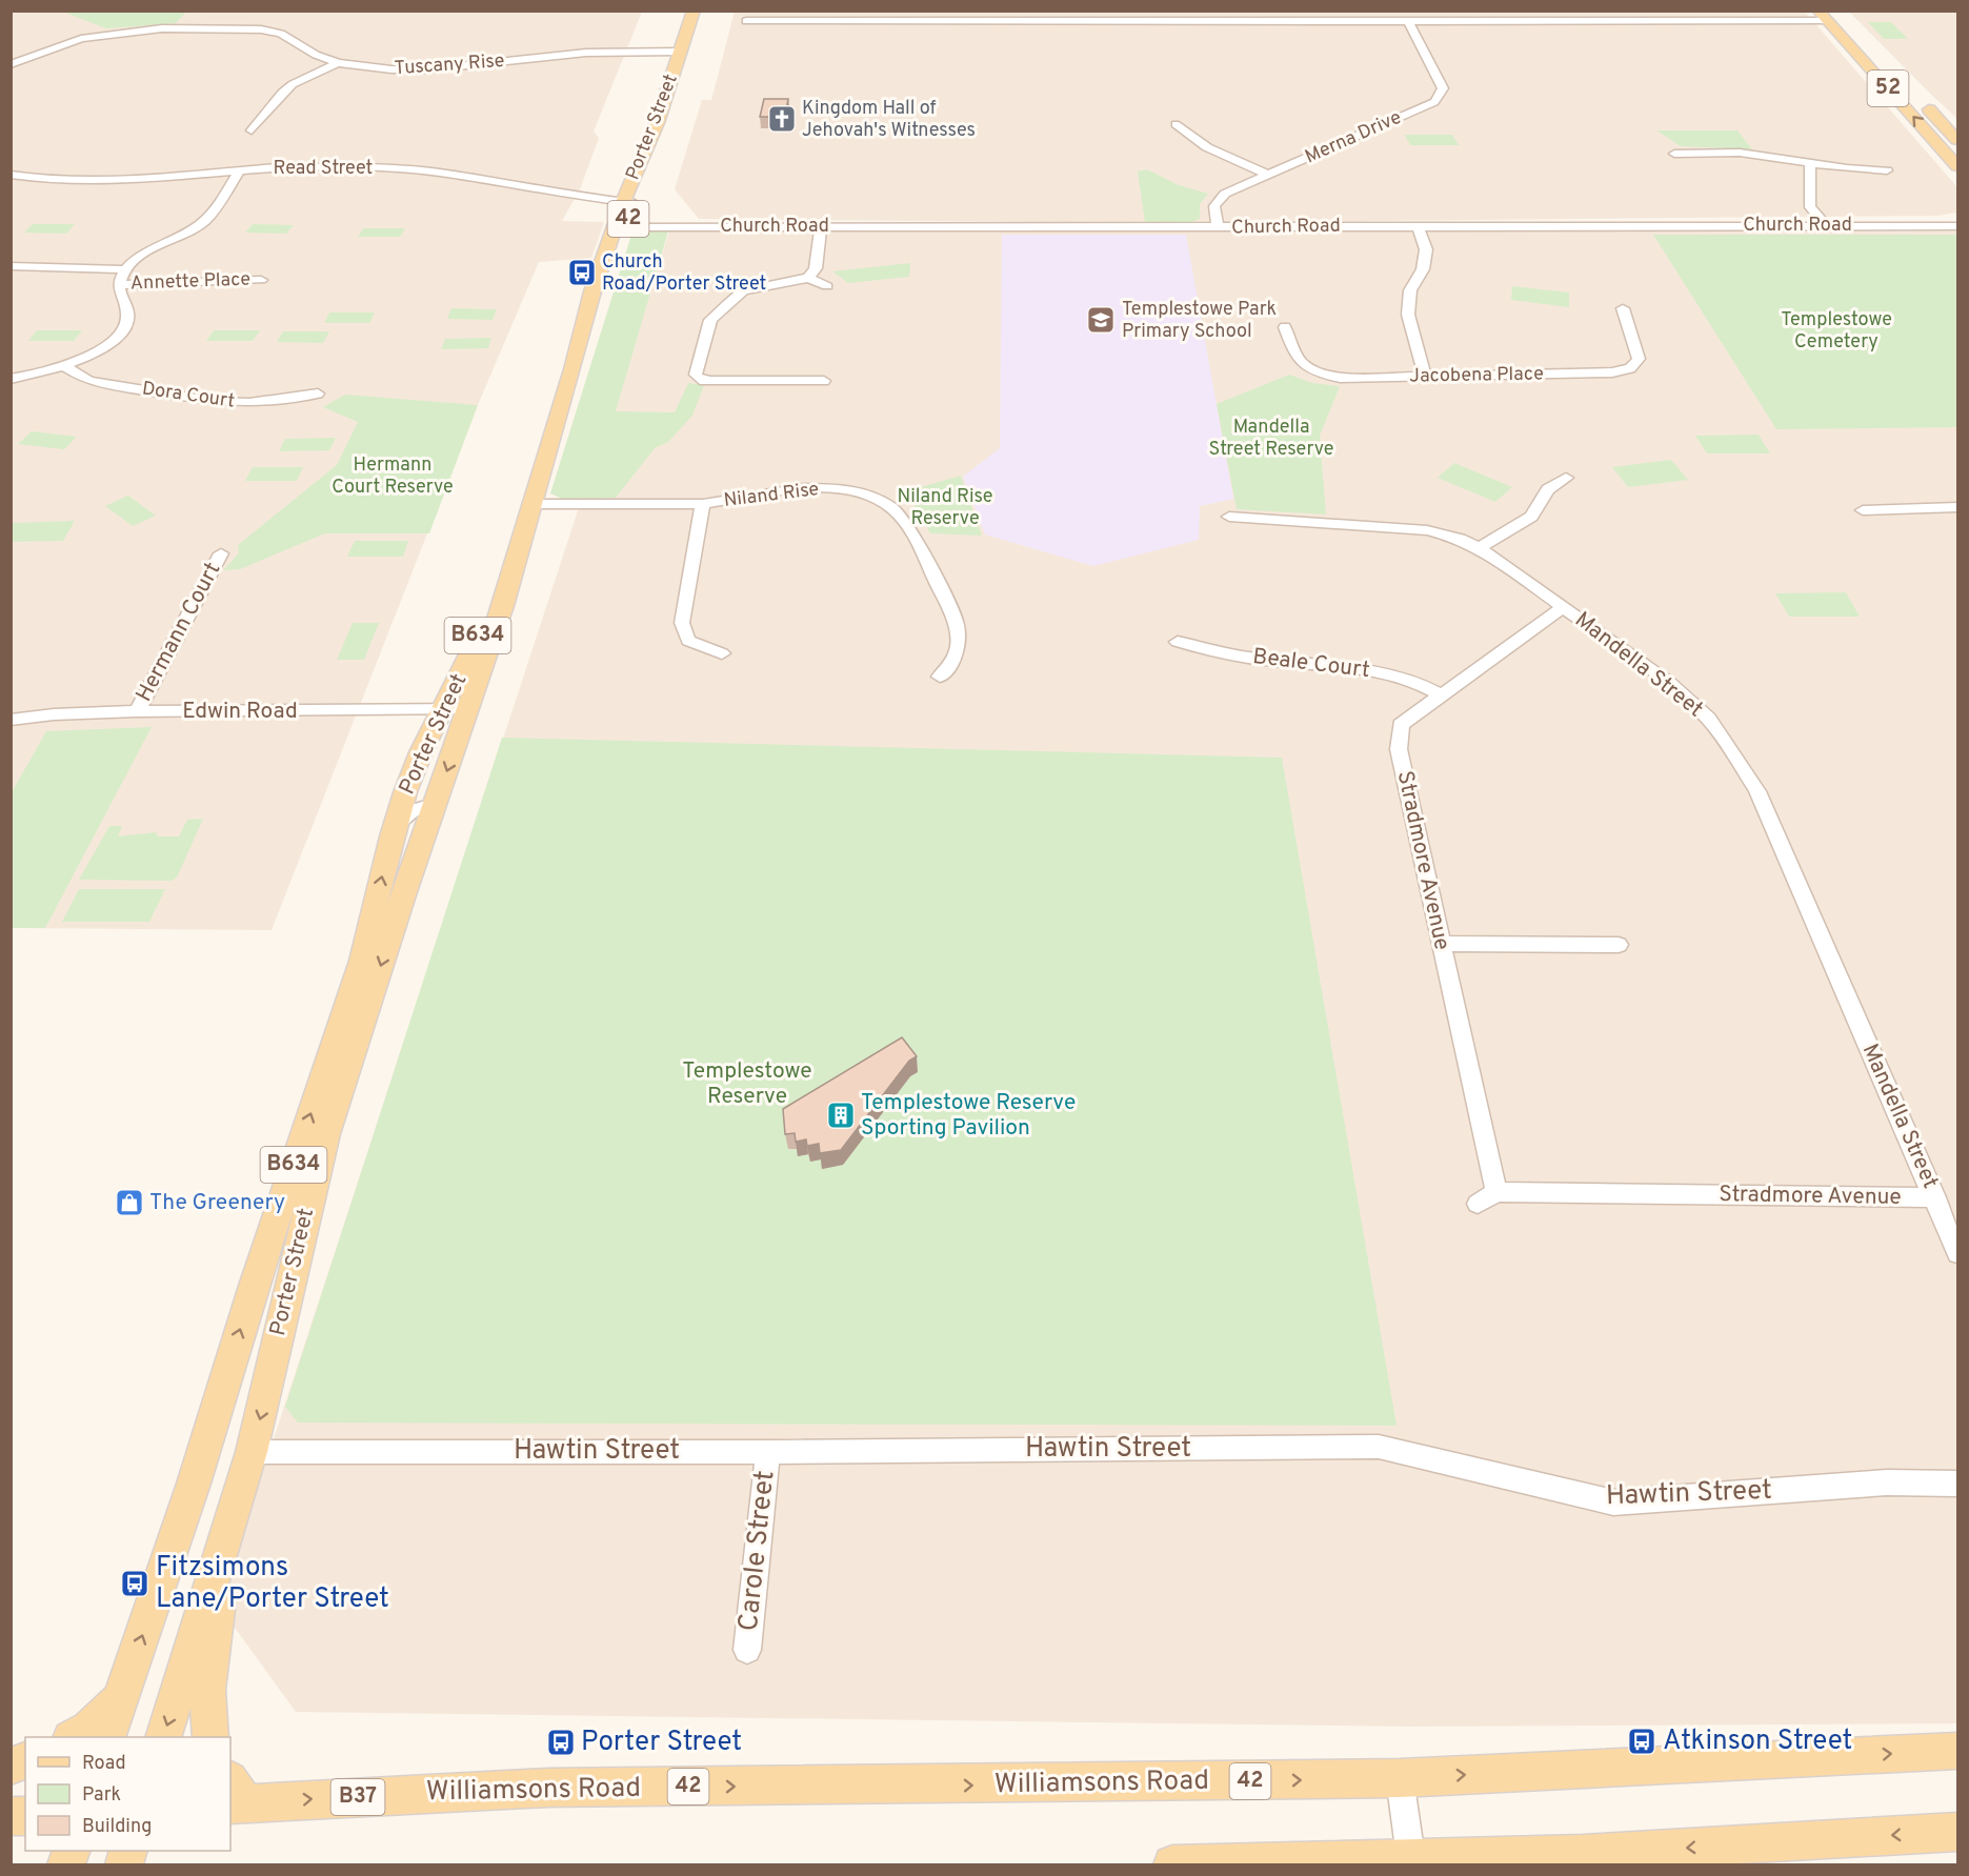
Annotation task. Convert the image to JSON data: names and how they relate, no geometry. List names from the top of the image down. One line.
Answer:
{"streets":{"main road":["52","Porter Street","42","B634","Williamsons Road","B37"],"street":["Tuscany Rise","Merna Drive","Read Street","Church Road","Annette Place","Jacobena Place","Dora Court","Niland Rise","Hermann Court","Beale Court","Mandella Street","Edwin Road","Stradmore Avenue","Hawtin Street","Carole Street"]},"crossings":[["Tuscany Rise","Porter Street"],["Porter Street","Read Street"],["Porter Street","Church Road"],["Porter Street","Niland Rise"],["Porter Street","Edwin Road"],["Porter Street","Hawtin Street"],["Merna Drive","Church Road"],["Hermann Court","Edwin Road"],["Beale Court","Stradmore Avenue"],["Mandella Street","Stradmore Avenue"],["Hawtin Street","Carole Street"]],"parks":["Templestowe Cemetery","Mandella Street Reserve","Hermann Court Reserve","Niland Rise Reserve","Templestowe Reserve"],"places":{"church":["Kingdom Hall of Jehovah's Witnesses"],"bus stop":["Church Road/Porter Street","Fitzsimons Lane/Porter Street","Atkinson Street","Porter Street"],"school or university":["Templestowe Park Primary School"],"building":["Templestowe Reserve Sporting Pavilion"],"shop":["The Greenery"]},"legend":["Road","Park","Building"]}
